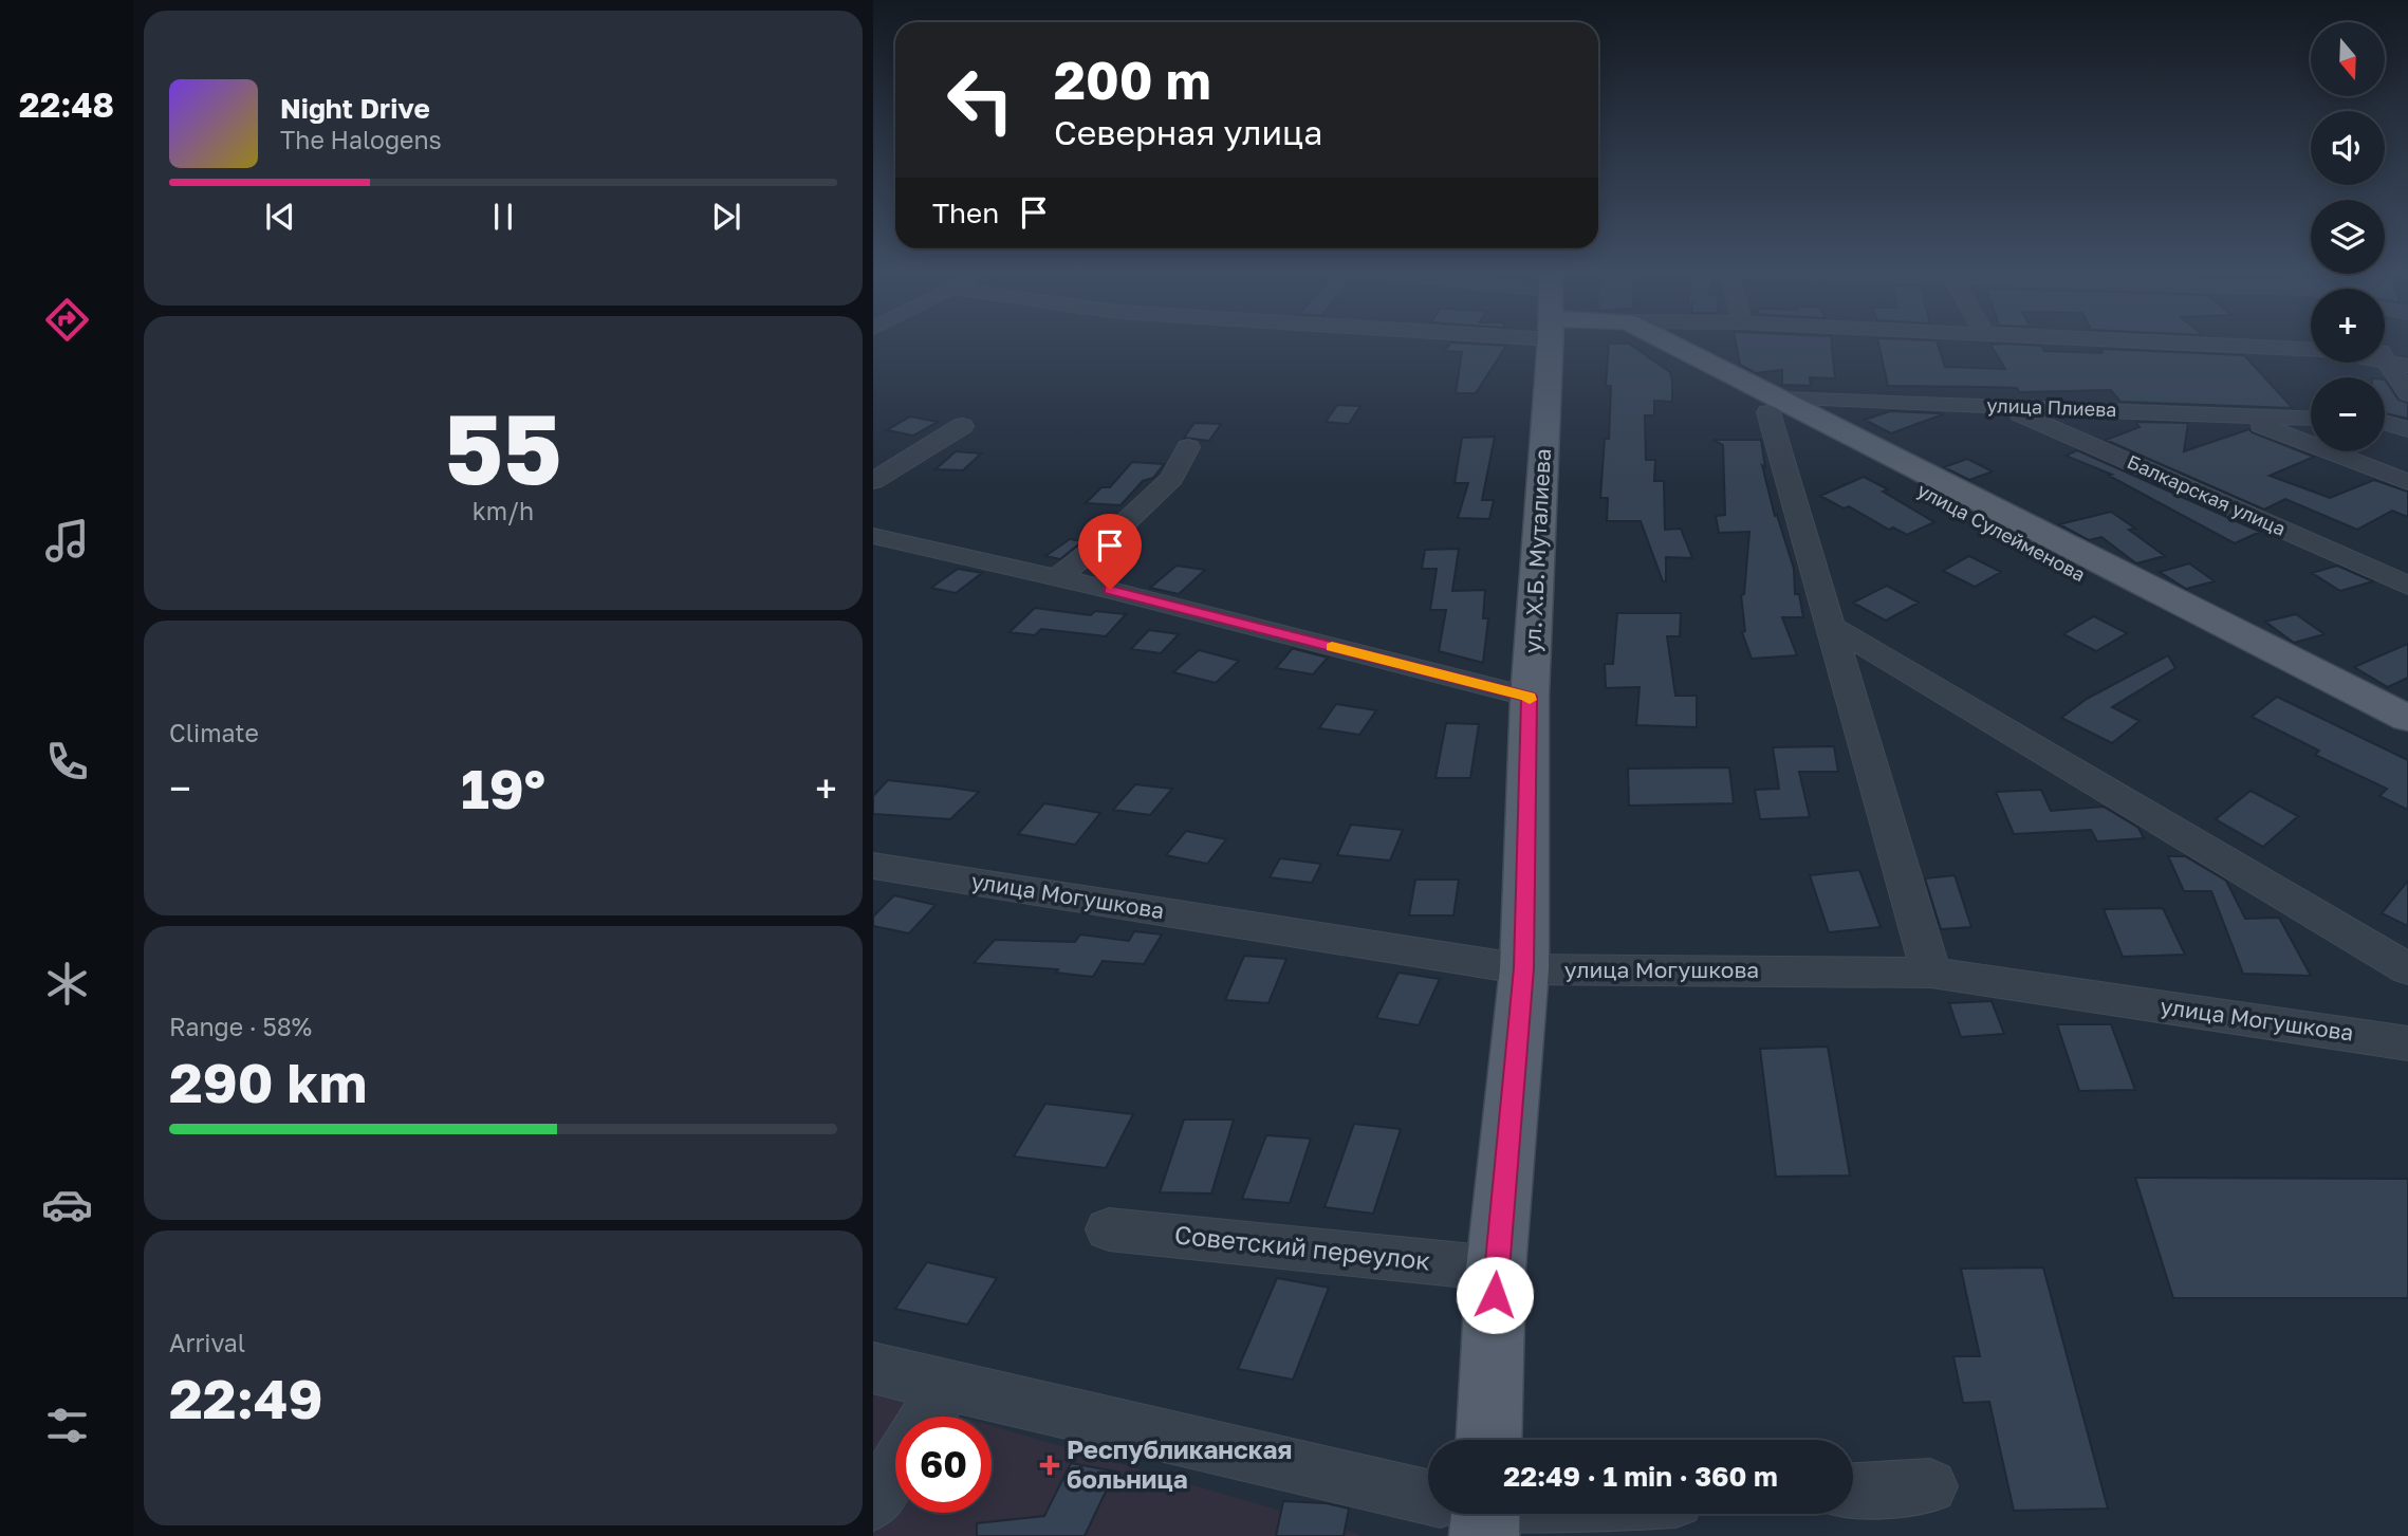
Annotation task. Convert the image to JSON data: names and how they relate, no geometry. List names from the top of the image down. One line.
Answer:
{"streets":{"main road":["улица Сулейменова","ул. Х.Б. Муталиева"],"street":["улица Плиева","Балкарская улица","улица Могушкова","Советский переулок"]},"crossings":[["улица Плиева","Балкарская улица"],["улица Плиева","улица Сулейменова"],["ул. Х.Б. Муталиева","улица Могушкова"],["ул. Х.Б. Муталиева","Советский переулок"]],"places":{"health":["Республиканская больница"]},"north":"bottom","page":{"tabs":"22:48","map_buttons":["+","−"],"turn":["200 m","Северная улица"],"song":["Night Drive","The Halogens"],"then":"Then","tile":[["55","km/h"],"Climate",["Range · 58%","290 km"],["Arrival","22:49"]],"heat":["−","19°","+"],"limit":"60","trip":"22:49 · 1 min · 360 m"}}
